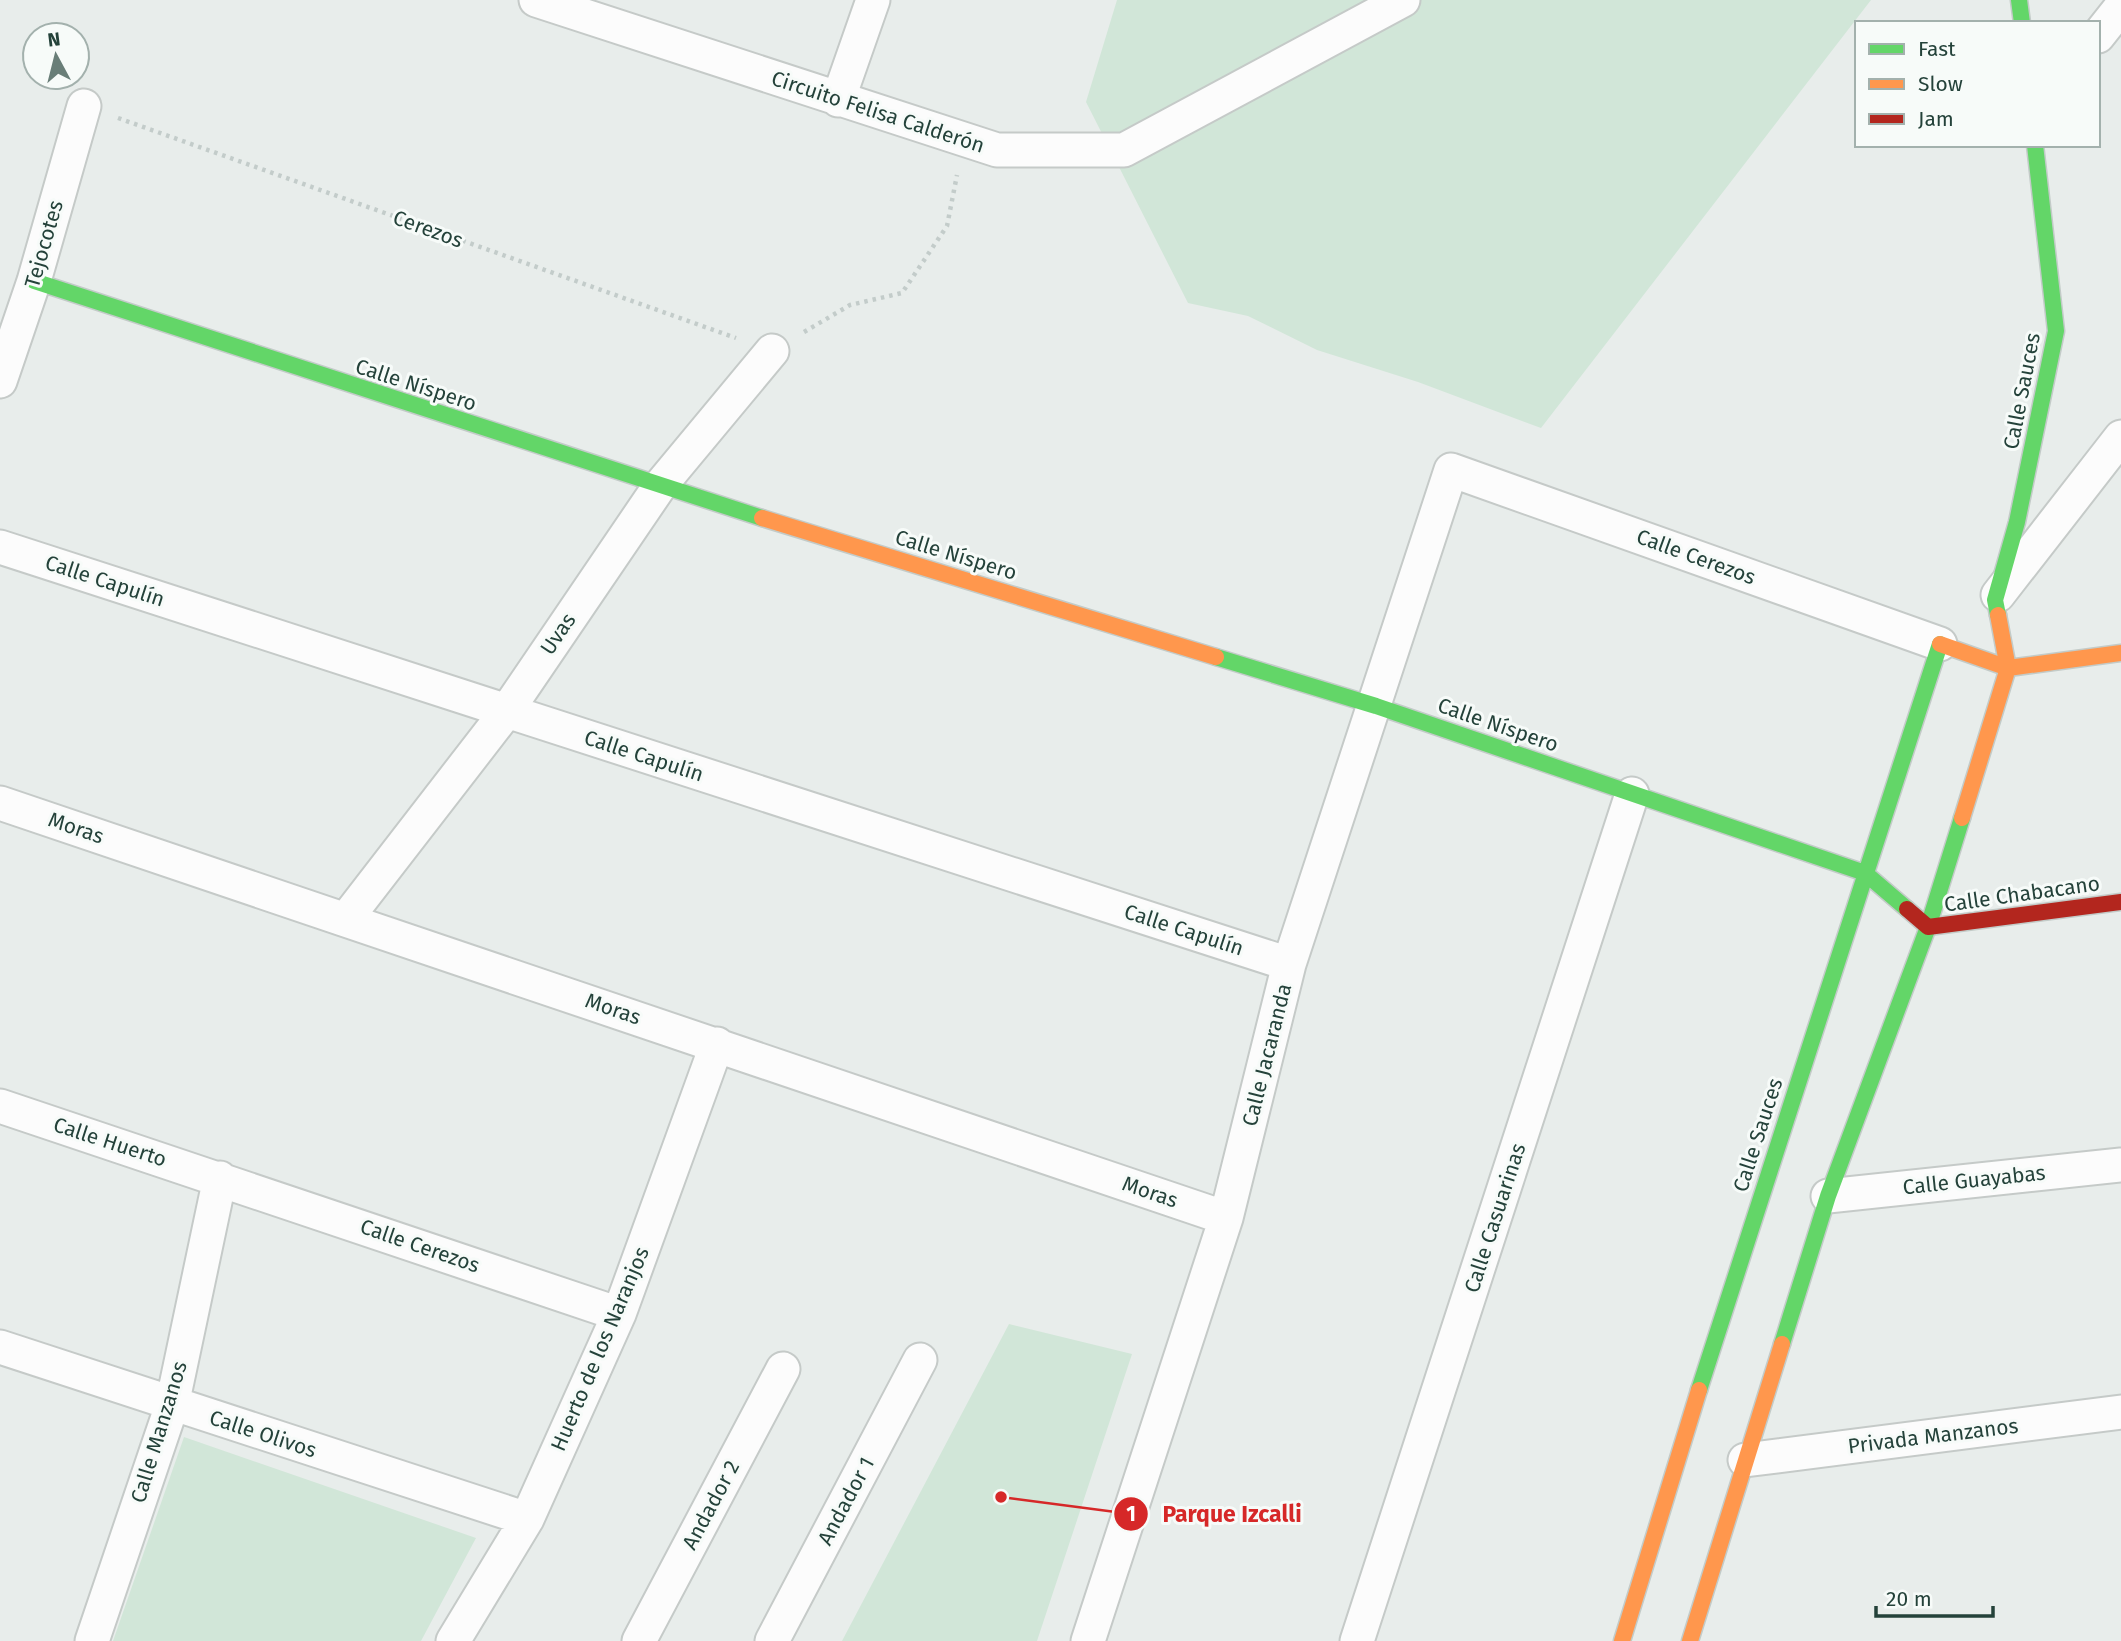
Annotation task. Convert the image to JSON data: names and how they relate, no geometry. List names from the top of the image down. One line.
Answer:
{"streets":{"street":["Circuito Felisa Calderón","Tejocotes","Calle Níspero","Calle Sauces","Calle Cerezos","Calle Capulín","Uvas","Moras","Calle Chabacano","Calle Jacaranda","Calle Huerto","Calle Guayabas","Calle Casuarinas","Huerto de los Naranjos","Calle Manzanos","Calle Olivos","Privada Manzanos","Andador 1","Andador 2"],"path":["Cerezos"]},"crossings":[["Cerezos","Tejocotes"],["Cerezos","Uvas"],["Tejocotes","Calle Níspero"],["Calle Níspero","Calle Sauces"],["Calle Níspero","Uvas"],["Calle Níspero","Calle Jacaranda"],["Calle Níspero","Calle Casuarinas"],["Calle Sauces","Calle Cerezos"],["Calle Cerezos","Calle Jacaranda"],["Calle Cerezos","Calle Huerto"],["Calle Cerezos","Huerto de los Naranjos"],["Calle Cerezos","Calle Manzanos"],["Calle Capulín","Uvas"],["Calle Capulín","Calle Jacaranda"],["Uvas","Moras"],["Moras","Calle Jacaranda"],["Moras","Huerto de los Naranjos"],["Calle Huerto","Calle Manzanos"],["Huerto de los Naranjos","Calle Olivos"],["Calle Manzanos","Calle Olivos"]],"places":["Parque Izcalli"],"legend":["Fast","Slow","Jam"],"scale_bar":"20 m","north":"top"}
